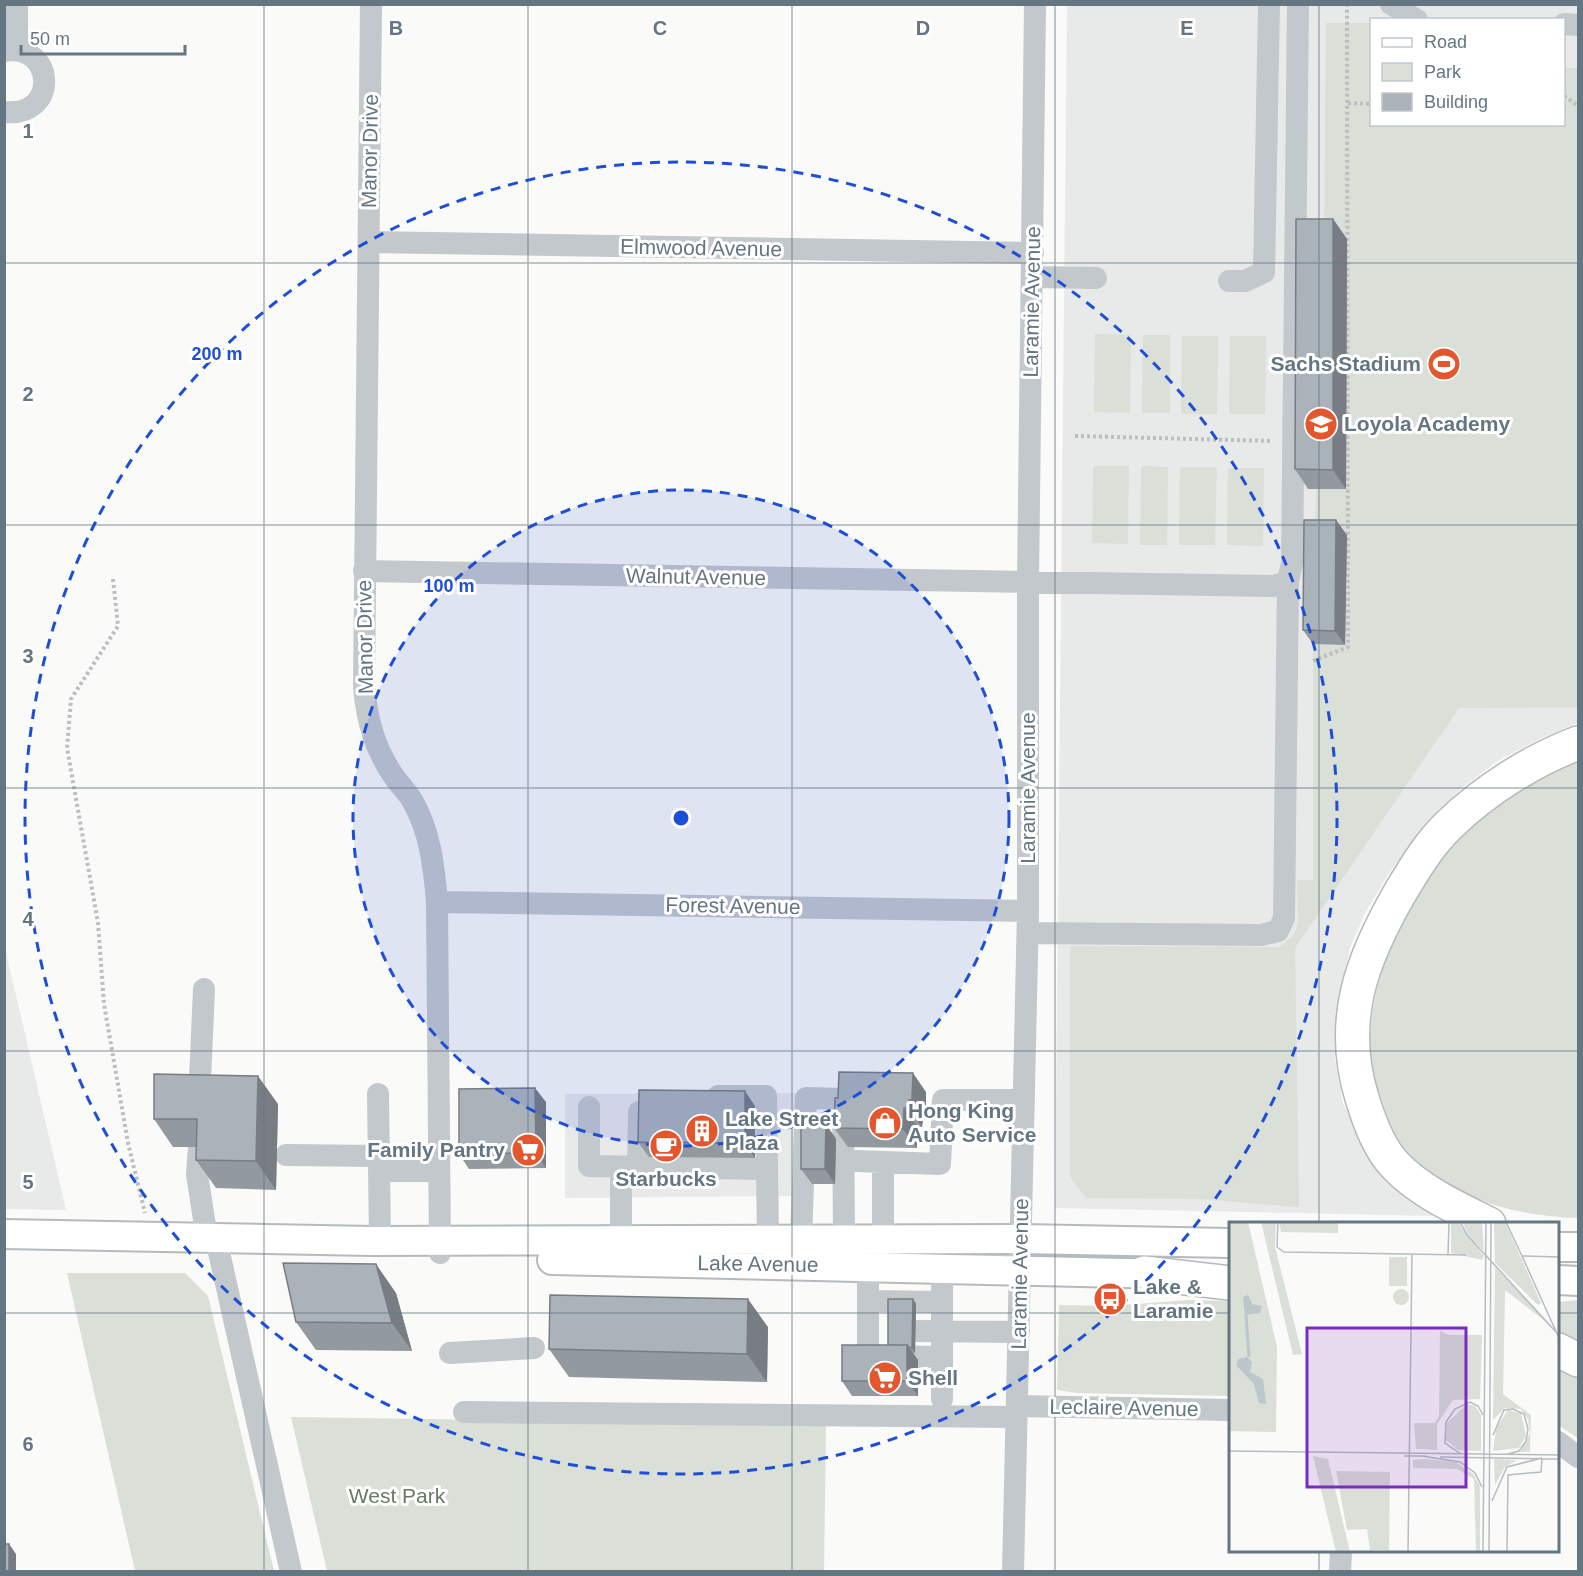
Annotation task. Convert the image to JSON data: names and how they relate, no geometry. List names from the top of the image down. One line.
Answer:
{"streets":{"main road":["Lake Avenue"],"street":["Manor Drive","Elmwood Avenue","Laramie Avenue","Walnut Avenue","Forest Avenue","Leclaire Avenue"]},"crossings":[["Manor Drive","Elmwood Avenue"],["Manor Drive","Walnut Avenue"],["Manor Drive","Forest Avenue"],["Manor Drive","Lake Avenue"],["Elmwood Avenue","Laramie Avenue"],["Laramie Avenue","Walnut Avenue"],["Laramie Avenue","Forest Avenue"],["Laramie Avenue","Lake Avenue"],["Laramie Avenue","Leclaire Avenue"],["Walnut Avenue","Forest Avenue"]],"parks":["West Park"],"places":{"sports":["Sachs Stadium"],"school or university":["Loyola Academy"],"shop":["Hong King Auto Service"],"building":["Lake Street Plaza"],"cafe":["Starbucks"],"supermarket":["Family Pantry","Shell"],"bus stop":["Lake & Laramie"]},"legend":["Road","Park","Building"],"scale_bar":"50 m","grid":{"columns":["B","C","D","E"],"rows":["1","2","3","4","5","6"]},"rings":["200 m","100 m"]}
